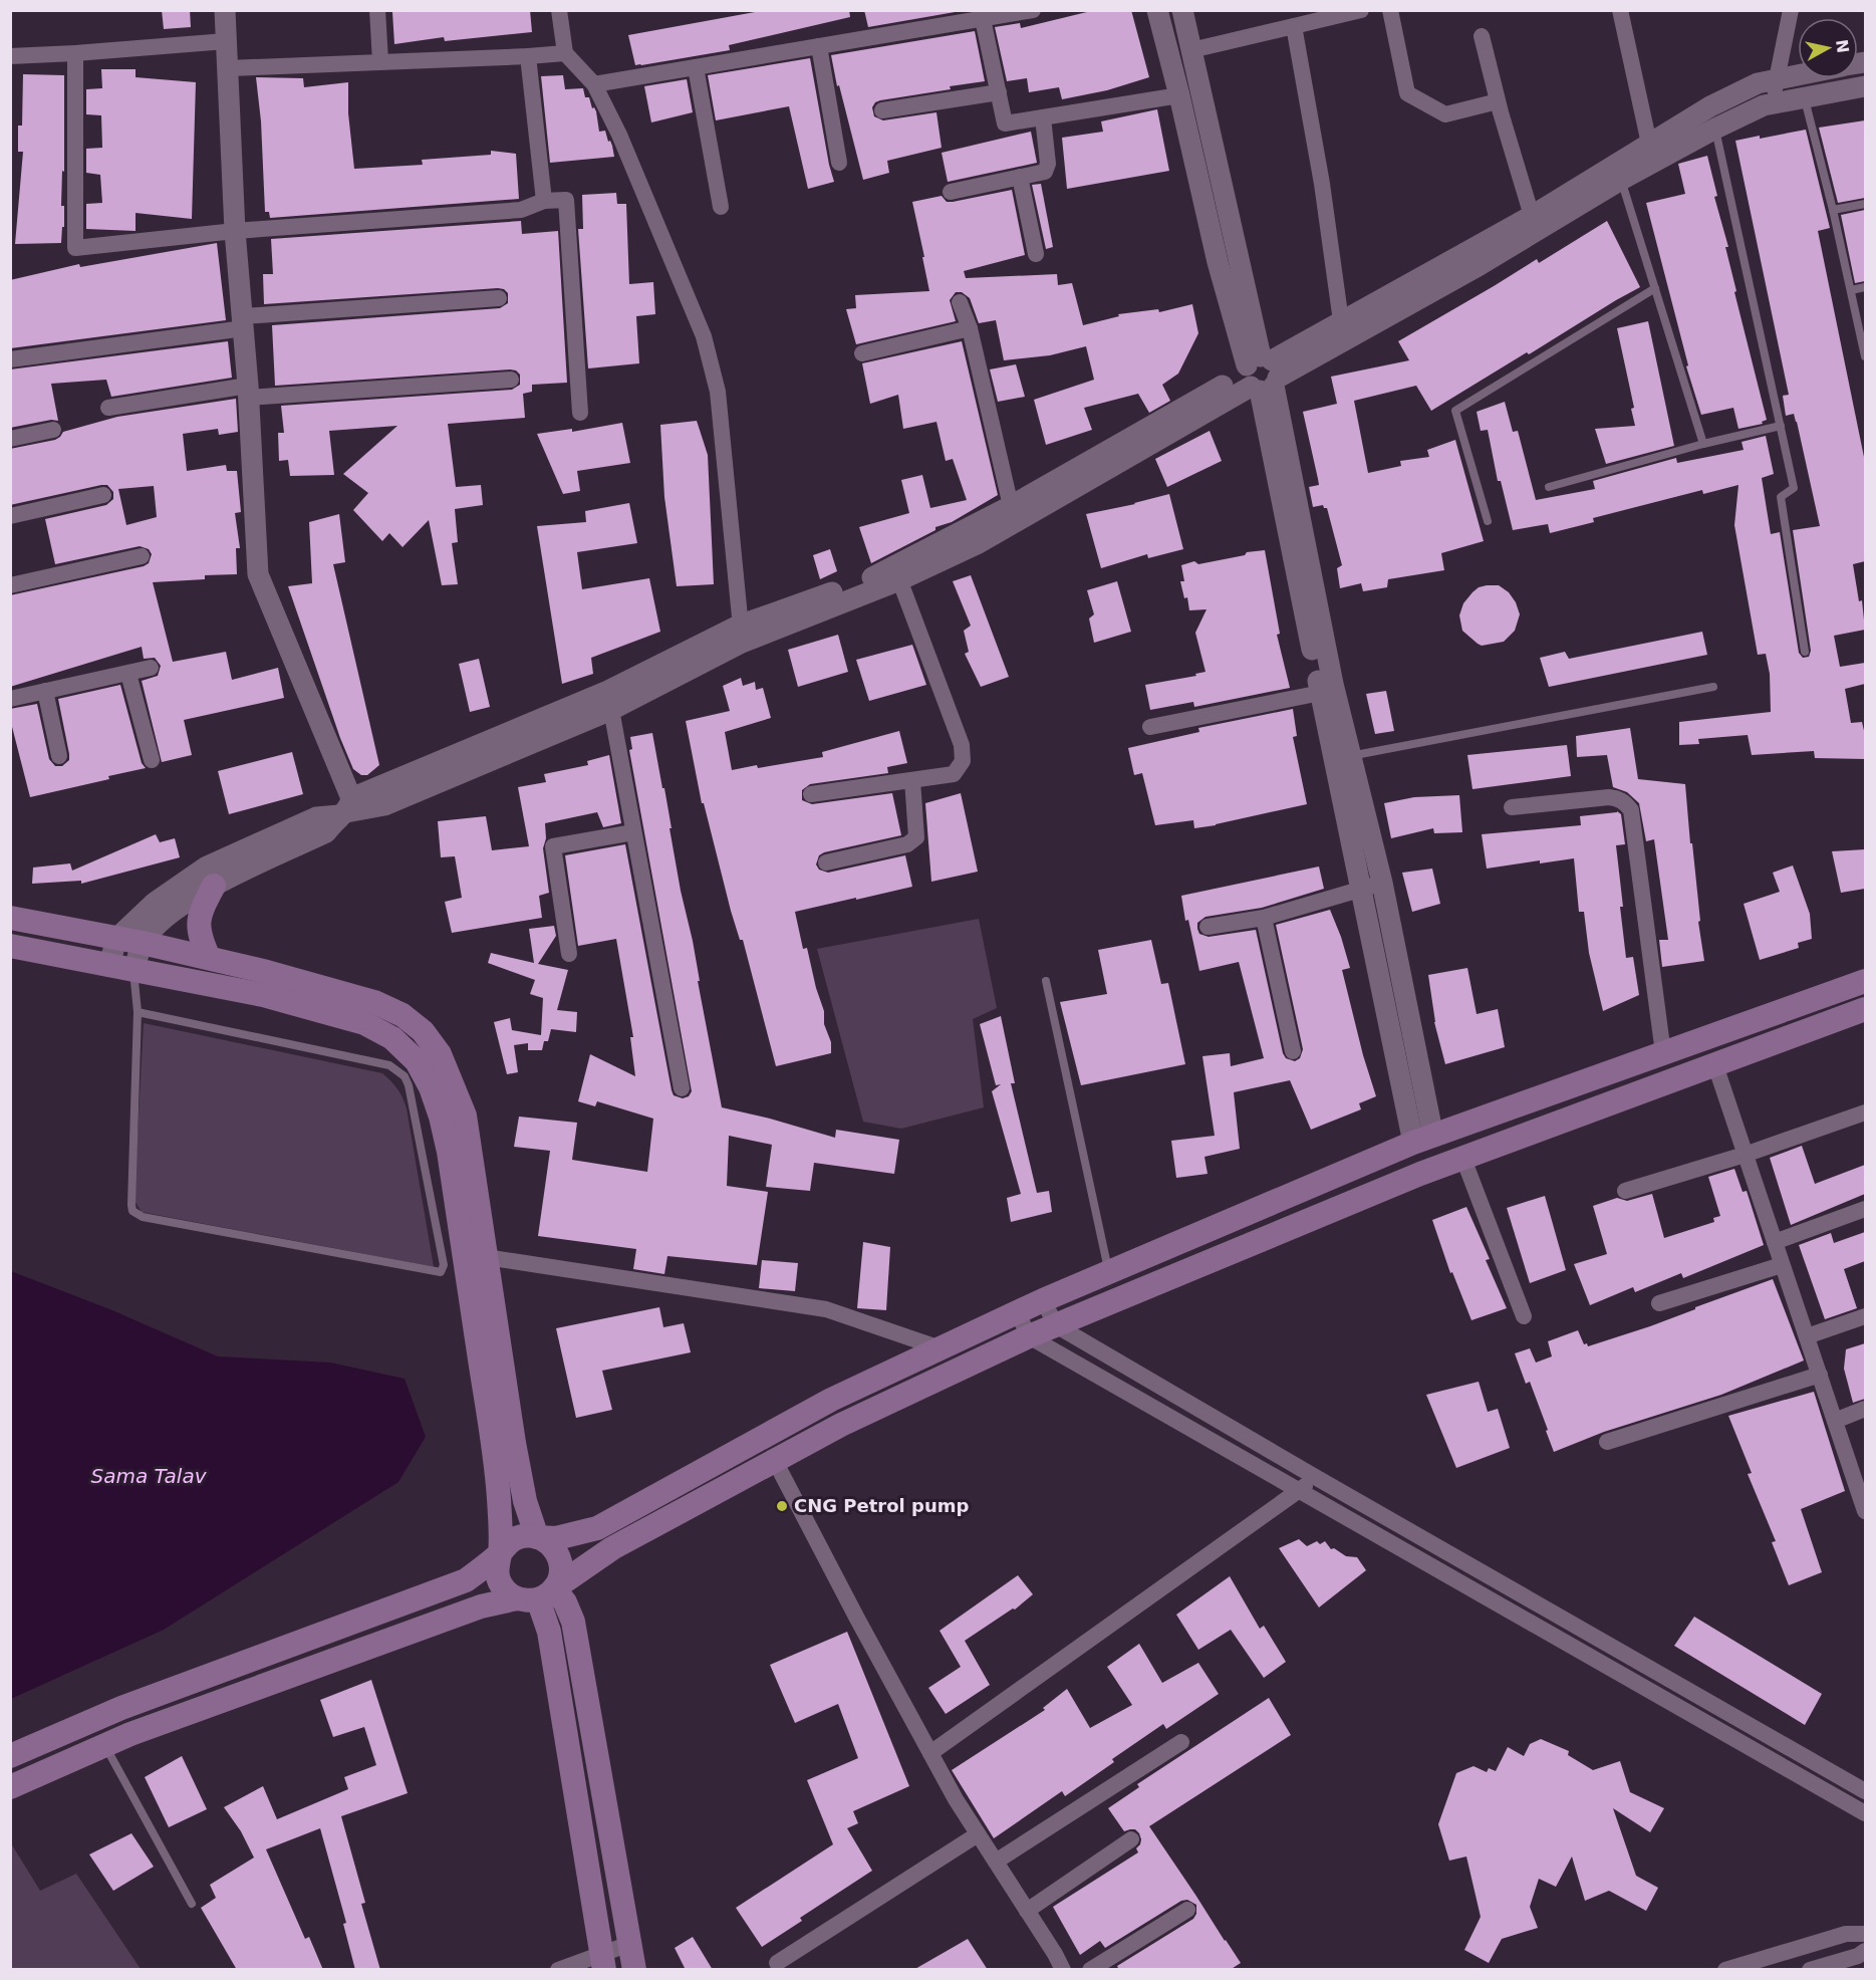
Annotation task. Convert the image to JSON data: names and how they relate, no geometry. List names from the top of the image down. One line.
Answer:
{"water":["Sama Talav"],"places":["CNG Petrol pump"],"north":"right"}
